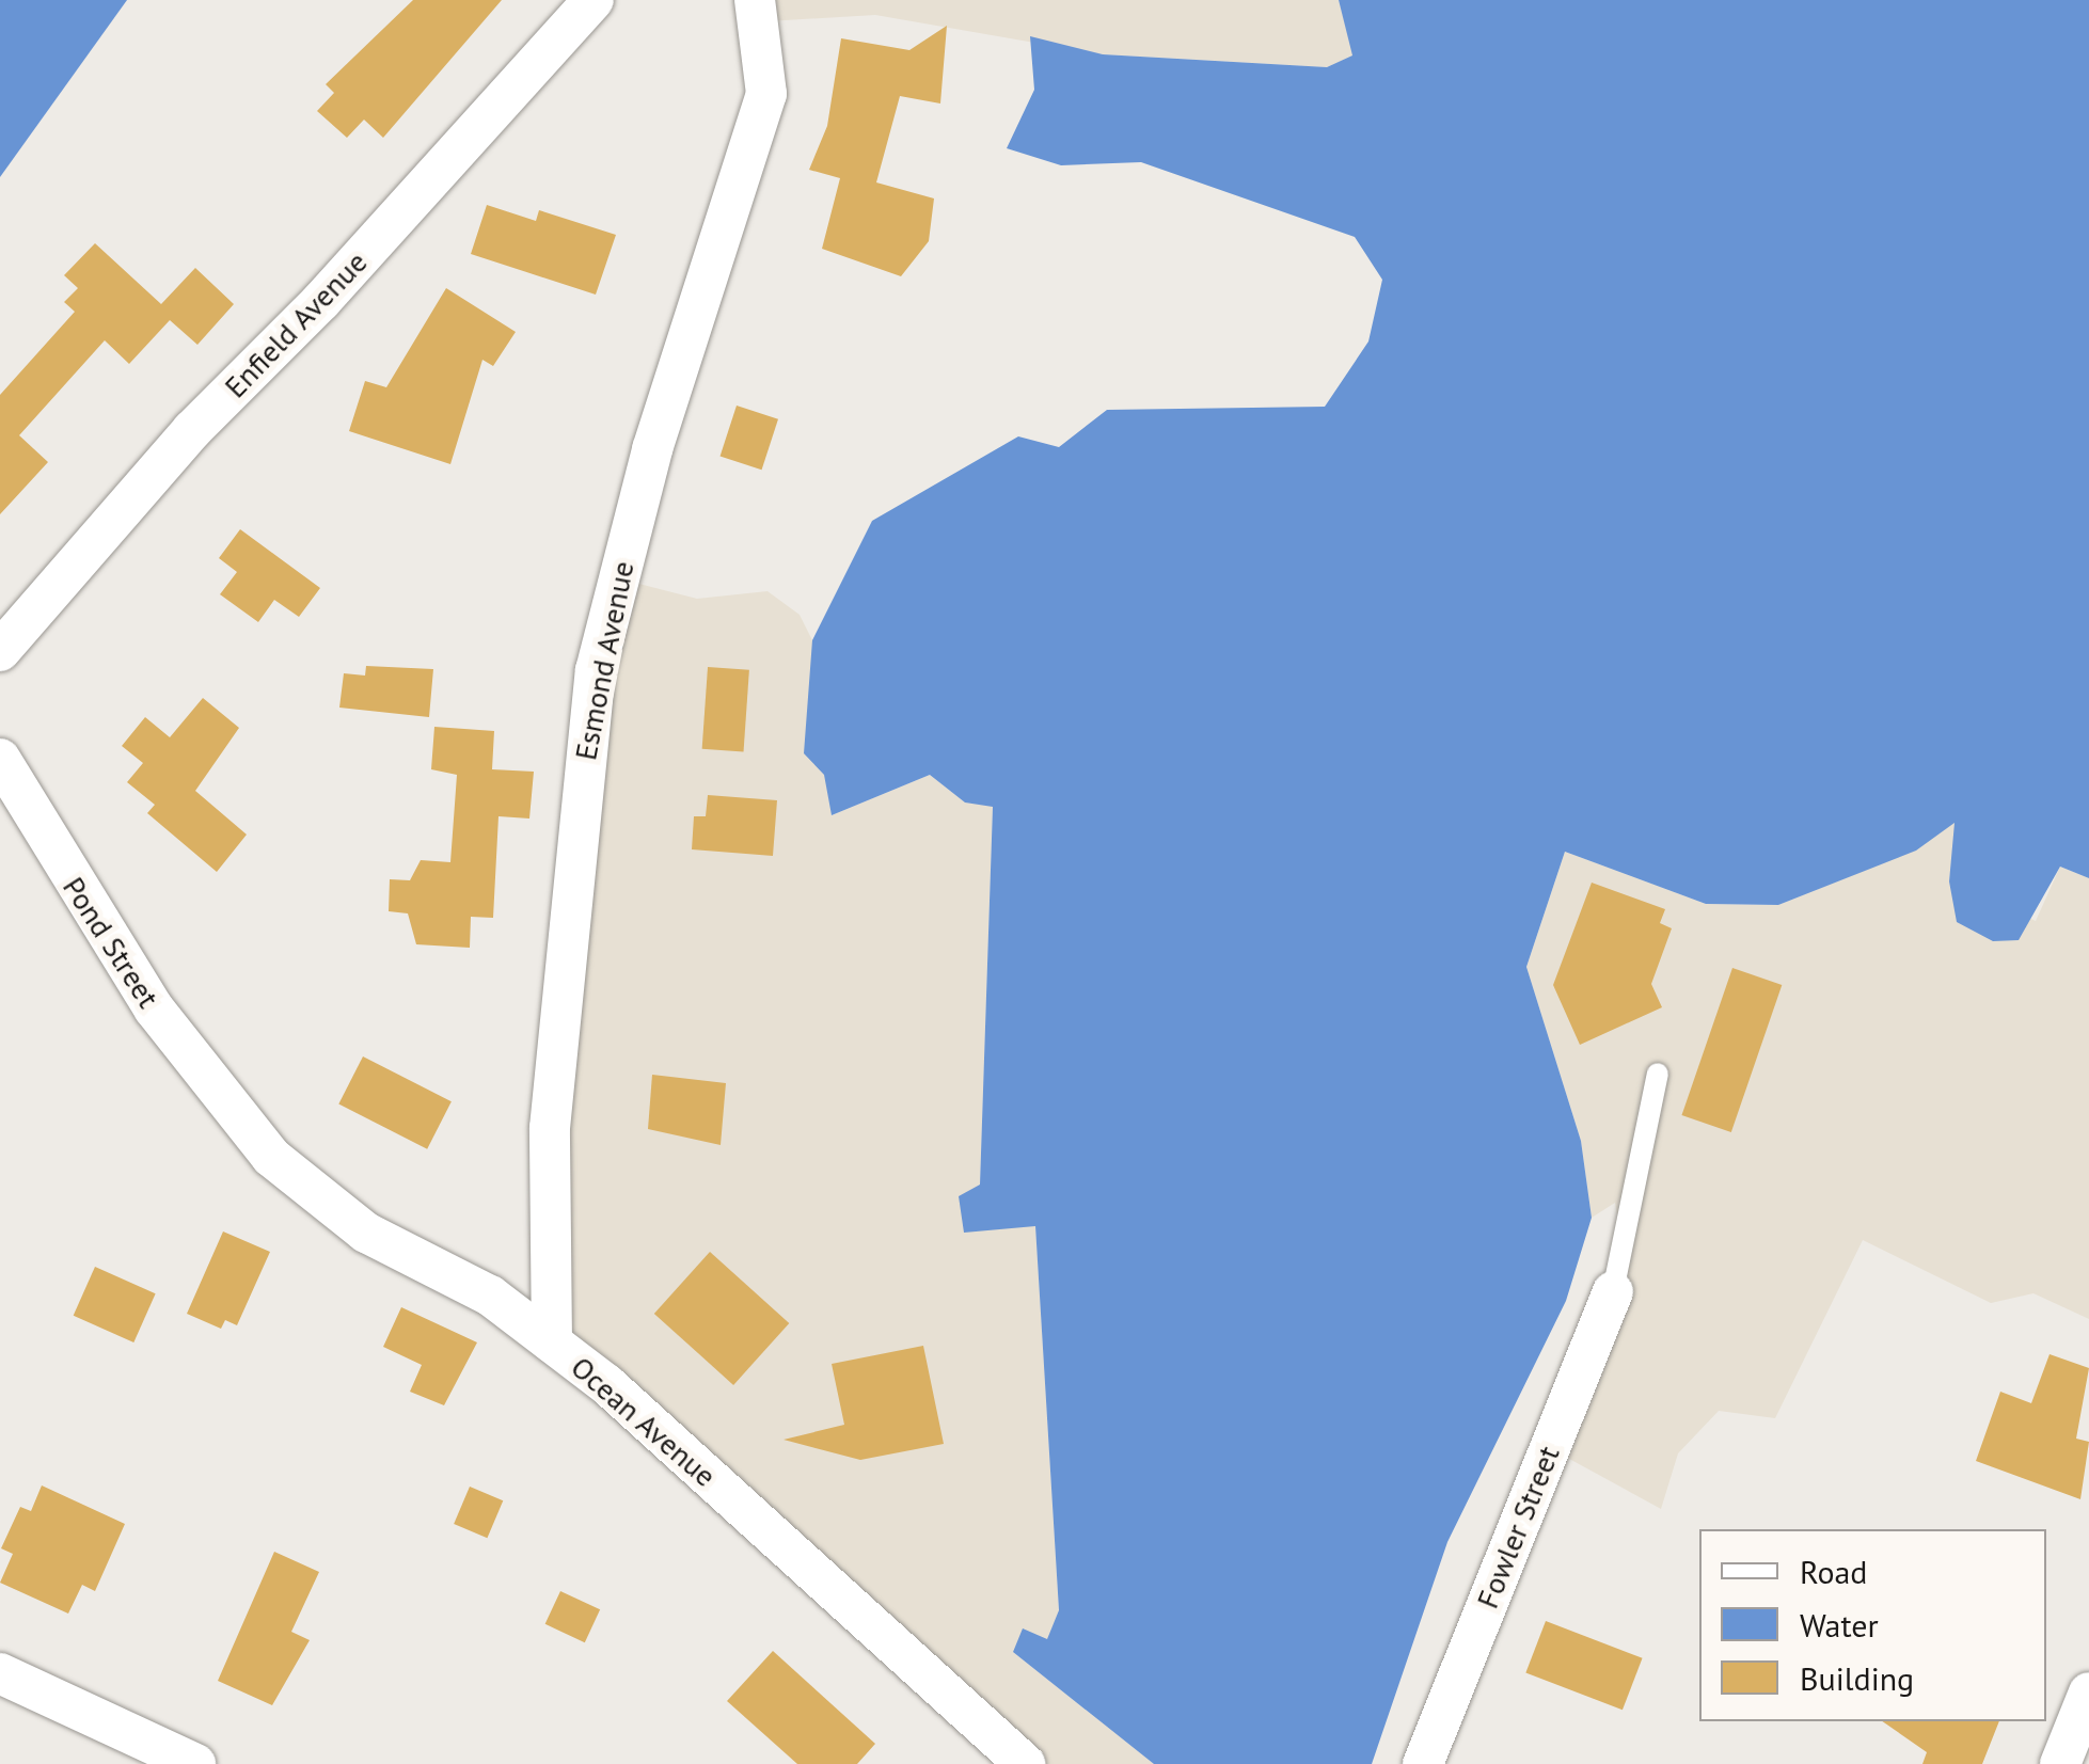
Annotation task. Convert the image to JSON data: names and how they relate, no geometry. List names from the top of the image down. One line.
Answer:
{"streets":{"street":["Enfield Avenue","Esmond Avenue","Pond Street","Ocean Avenue","Fowler Street"]},"crossings":[["Esmond Avenue","Ocean Avenue"],["Pond Street","Ocean Avenue"]],"legend":["Road","Water","Building"]}
